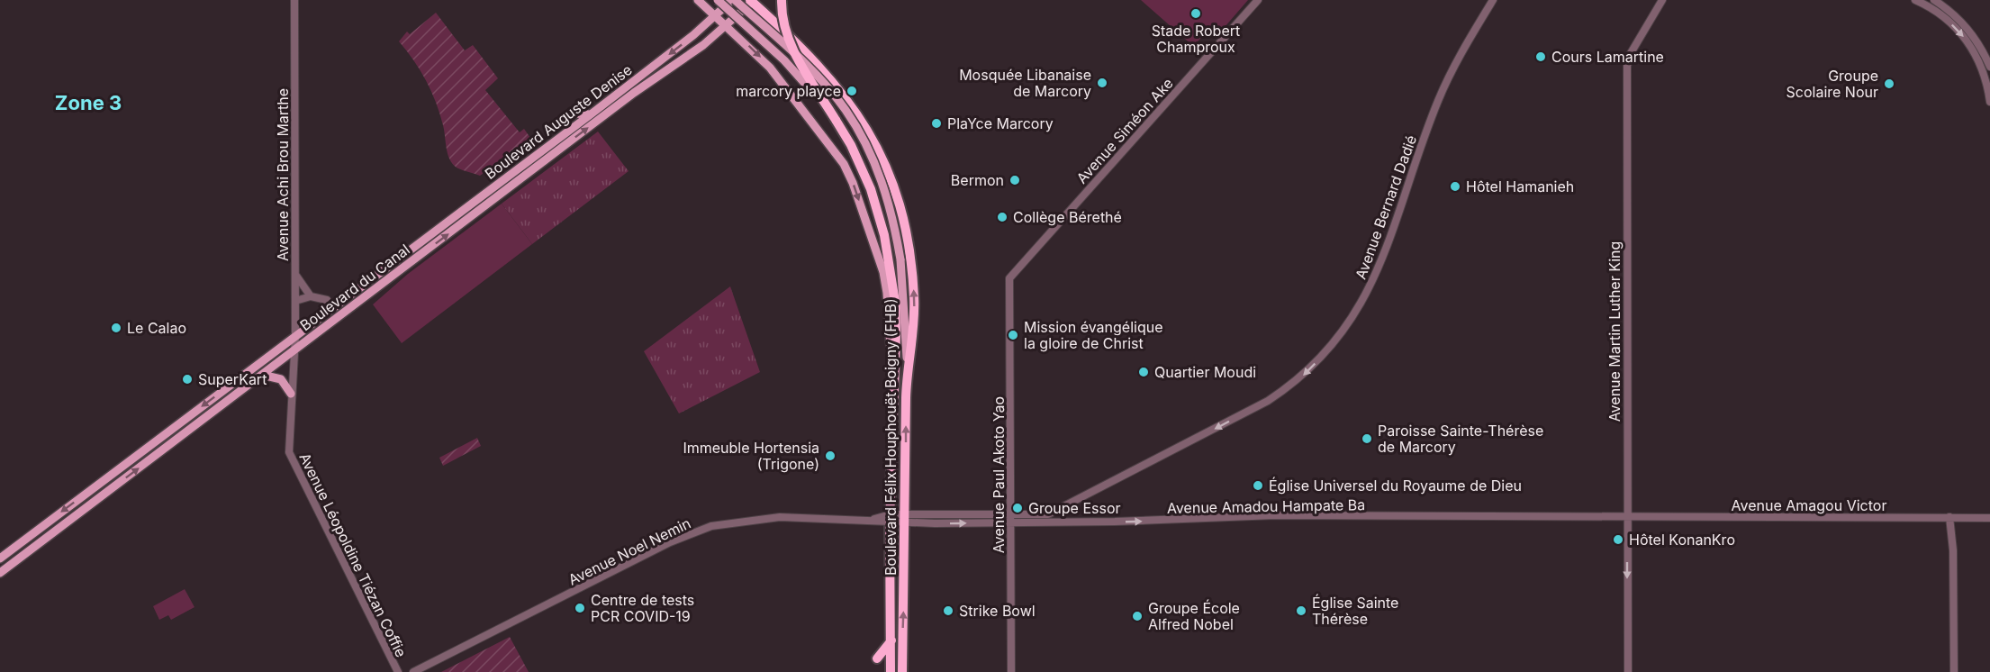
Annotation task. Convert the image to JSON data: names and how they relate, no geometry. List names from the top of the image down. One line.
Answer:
{"streets":{"highway":["Boulevard Félix Houphouët Boigny (FHB)"],"main road":["Boulevard Auguste Denise","Boulevard du Canal"],"street":["Avenue Siméon Ake","Avenue Achi Brou Marthe","Avenue Bernard Dadié","Avenue Martin Luther King","Avenue Paul Akoto Yao","Avenue Amagou Victor","Avenue Amadou Hampate Ba","Avenue Noel Nemin","Avenue Léopoldine Tiézan Coffie"]},"crossings":[["Boulevard Auguste Denise","Boulevard du Canal"],["Boulevard Auguste Denise","Boulevard Félix Houphouët Boigny (FHB)"],["Avenue Siméon Ake","Avenue Paul Akoto Yao"],["Avenue Achi Brou Marthe","Boulevard du Canal"],["Avenue Achi Brou Marthe","Avenue Léopoldine Tiézan Coffie"],["Avenue Bernard Dadié","Avenue Amadou Hampate Ba"],["Boulevard du Canal","Boulevard Félix Houphouët Boigny (FHB)"],["Boulevard du Canal","Avenue Léopoldine Tiézan Coffie"],["Avenue Martin Luther King","Avenue Amagou Victor"],["Avenue Martin Luther King","Avenue Amadou Hampate Ba"],["Boulevard Félix Houphouët Boigny (FHB)","Avenue Amadou Hampate Ba"],["Boulevard Félix Houphouët Boigny (FHB)","Avenue Noel Nemin"],["Avenue Paul Akoto Yao","Avenue Amadou Hampate Ba"],["Avenue Amagou Victor","Avenue Amadou Hampate Ba"],["Avenue Amadou Hampate Ba","Avenue Noel Nemin"]],"one_way":["Boulevard Auguste Denise","Avenue Bernard Dadié","Avenue Amadou Hampate Ba"],"districts":["Zone 3"],"places":["Stade Robert Champroux","Cours Lamartine","Mosquée Libanaise de Marcory","Groupe Scolaire Nour","marcory playce","PlaYce Marcory","Bermon","Hôtel Hamanieh","Collège Bérethé","Le Calao","Mission évangélique la gloire de Christ","Quartier Moudi","SuperKart","Paroisse Sainte-Thérèse de Marcory","Immeuble Hortensia (Trigone)","Église Universel du Royaume de Dieu","Groupe Essor","Hôtel KonanKro","Centre de tests PCR COVID-19","Strike Bowl","Église Sainte Thérèse","Groupe École Alfred Nobel"]}
